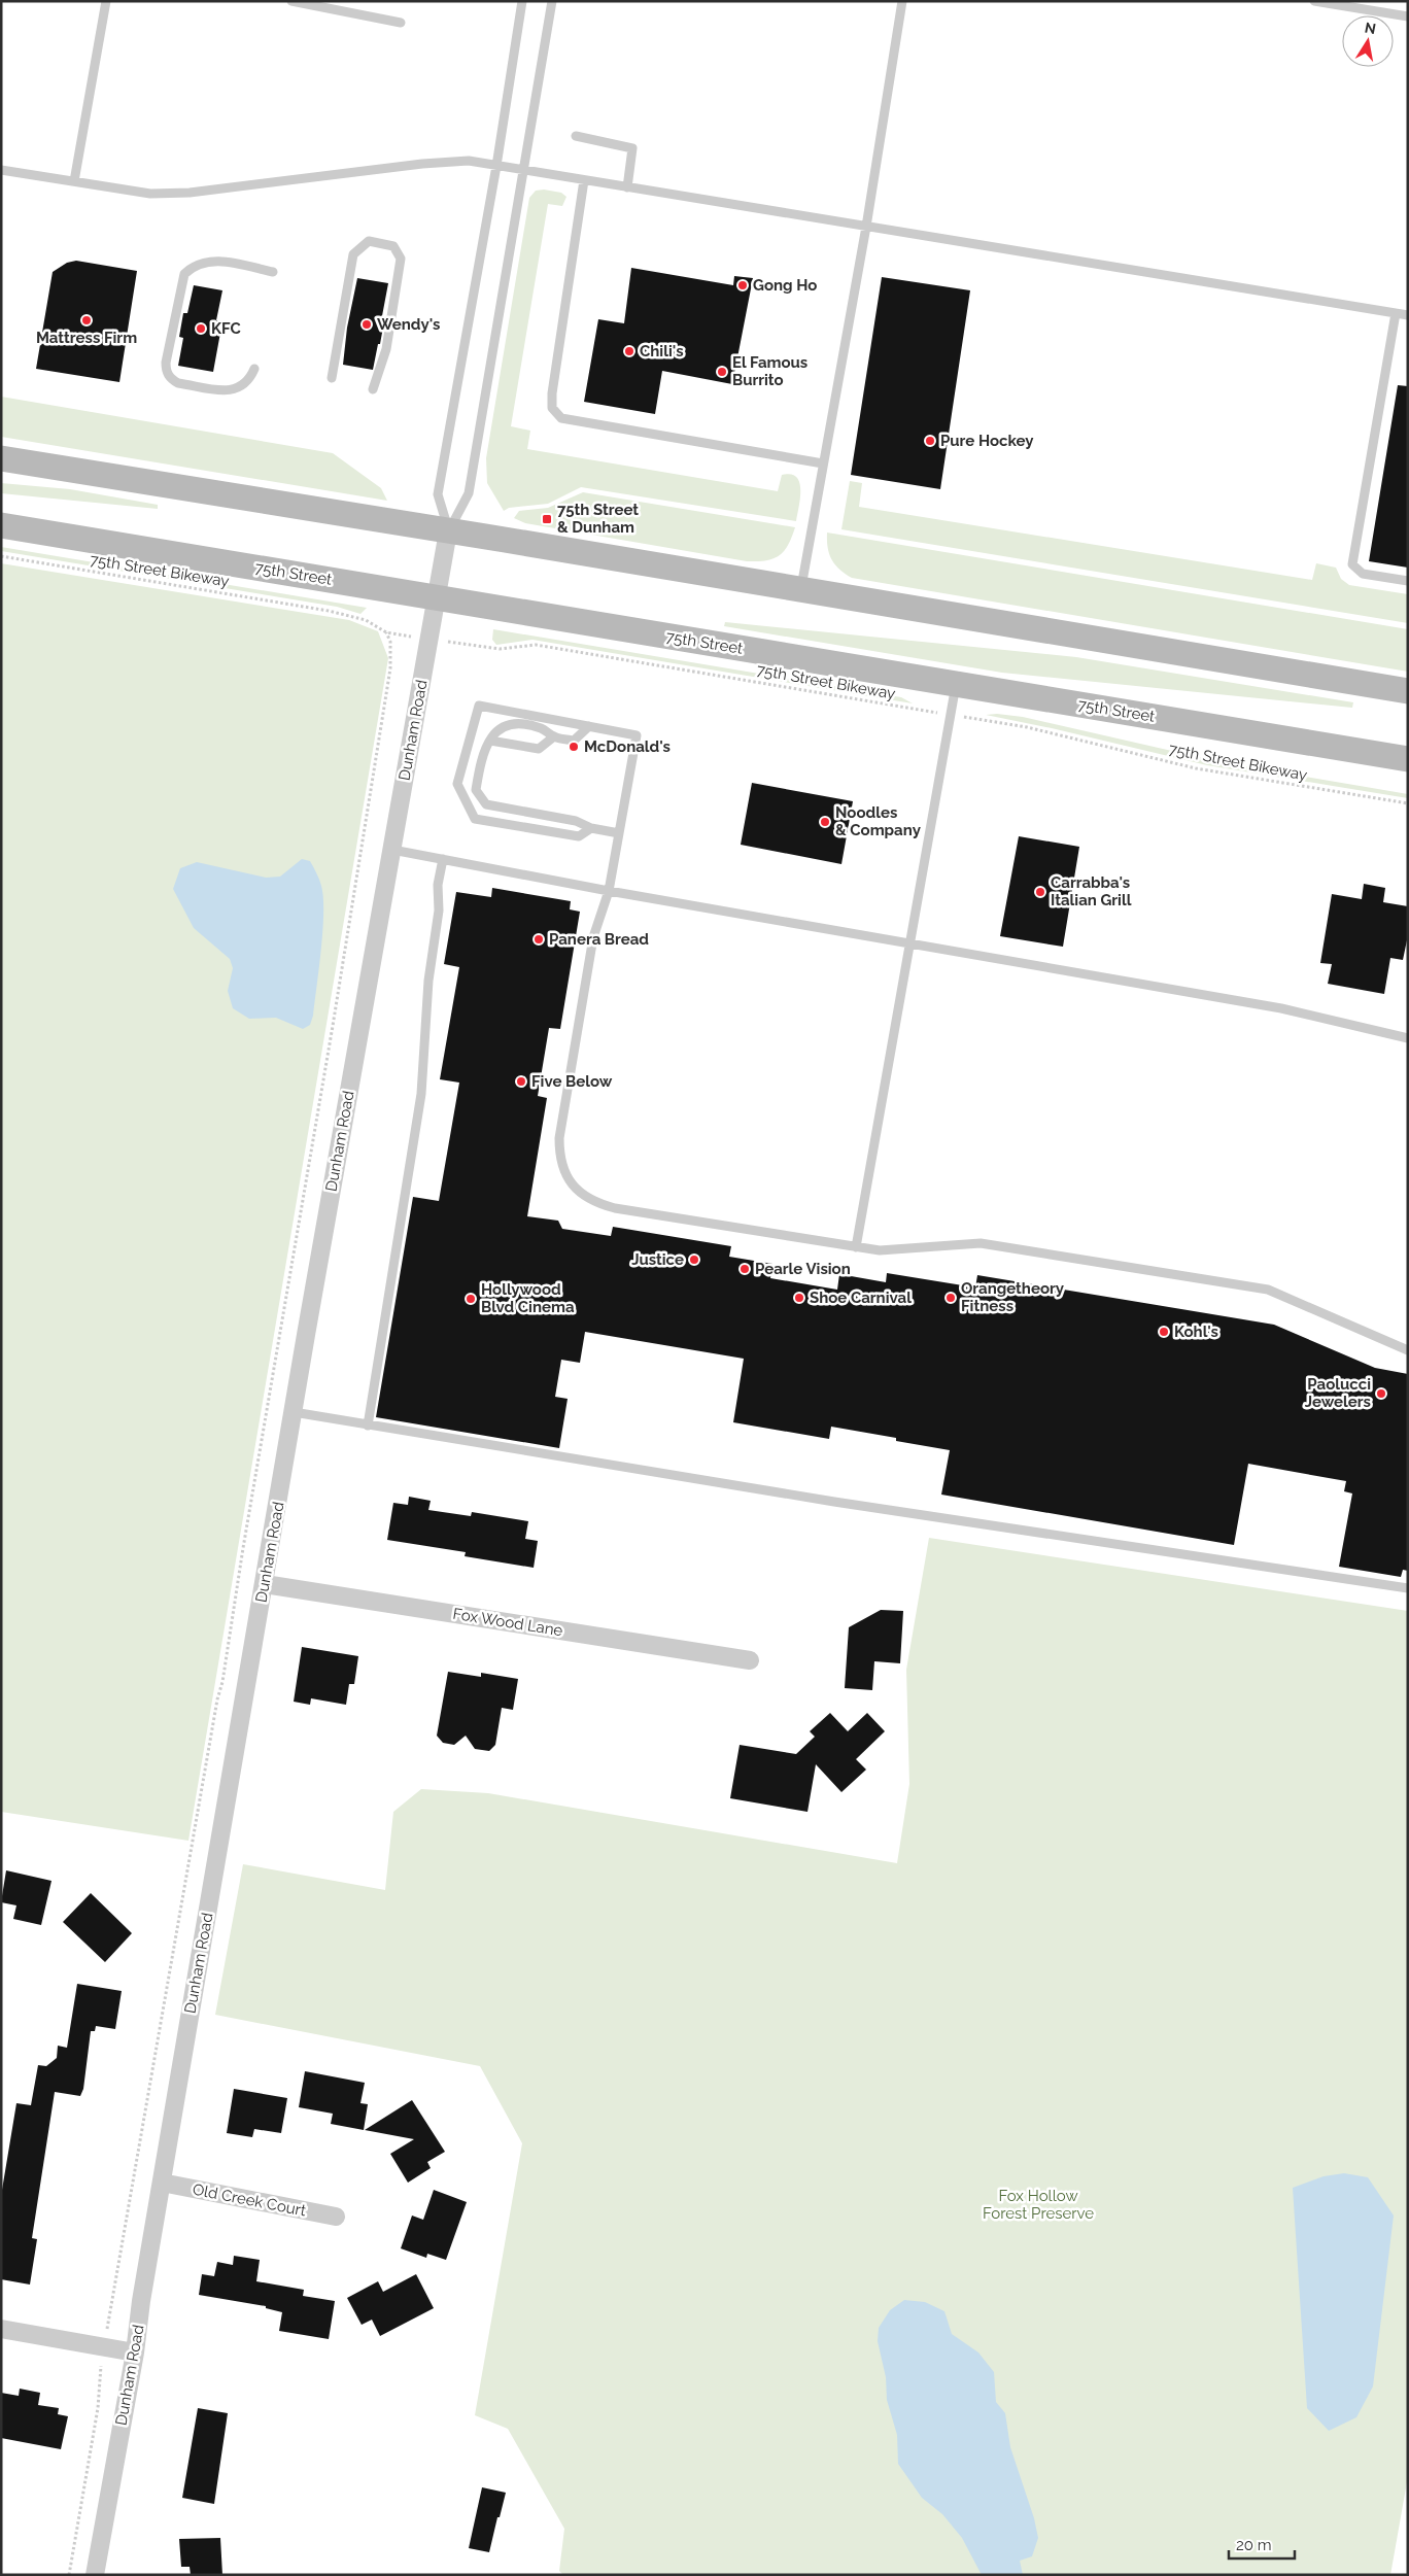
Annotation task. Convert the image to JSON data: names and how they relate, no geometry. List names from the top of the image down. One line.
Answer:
{"streets":{"main road":["75th Street"],"street":["Dunham Road","Fox Wood Lane","Old Creek Court"],"path":["75th Street Bikeway"]},"crossings":[["75th Street","Dunham Road"],["Dunham Road","Fox Wood Lane"],["Dunham Road","Old Creek Court"]],"parks":["Fox Hollow Forest Preserve"],"places":{"other":["Gong Ho","Mattress Firm","Wendy's","KFC","Chili's","El Famous Burrito","Pure Hockey","McDonald's","Noodles & Company","Carrabba's Italian Grill","Panera Bread","Five Below","Justice","Pearle Vision","Shoe Carnival","Orangetheory Fitness","Hollywood Blvd Cinema","Kohl's","Paolucci Jewelers"],"transit":["75th Street & Dunham"]},"scale_bar":"20 m","north":"top"}
